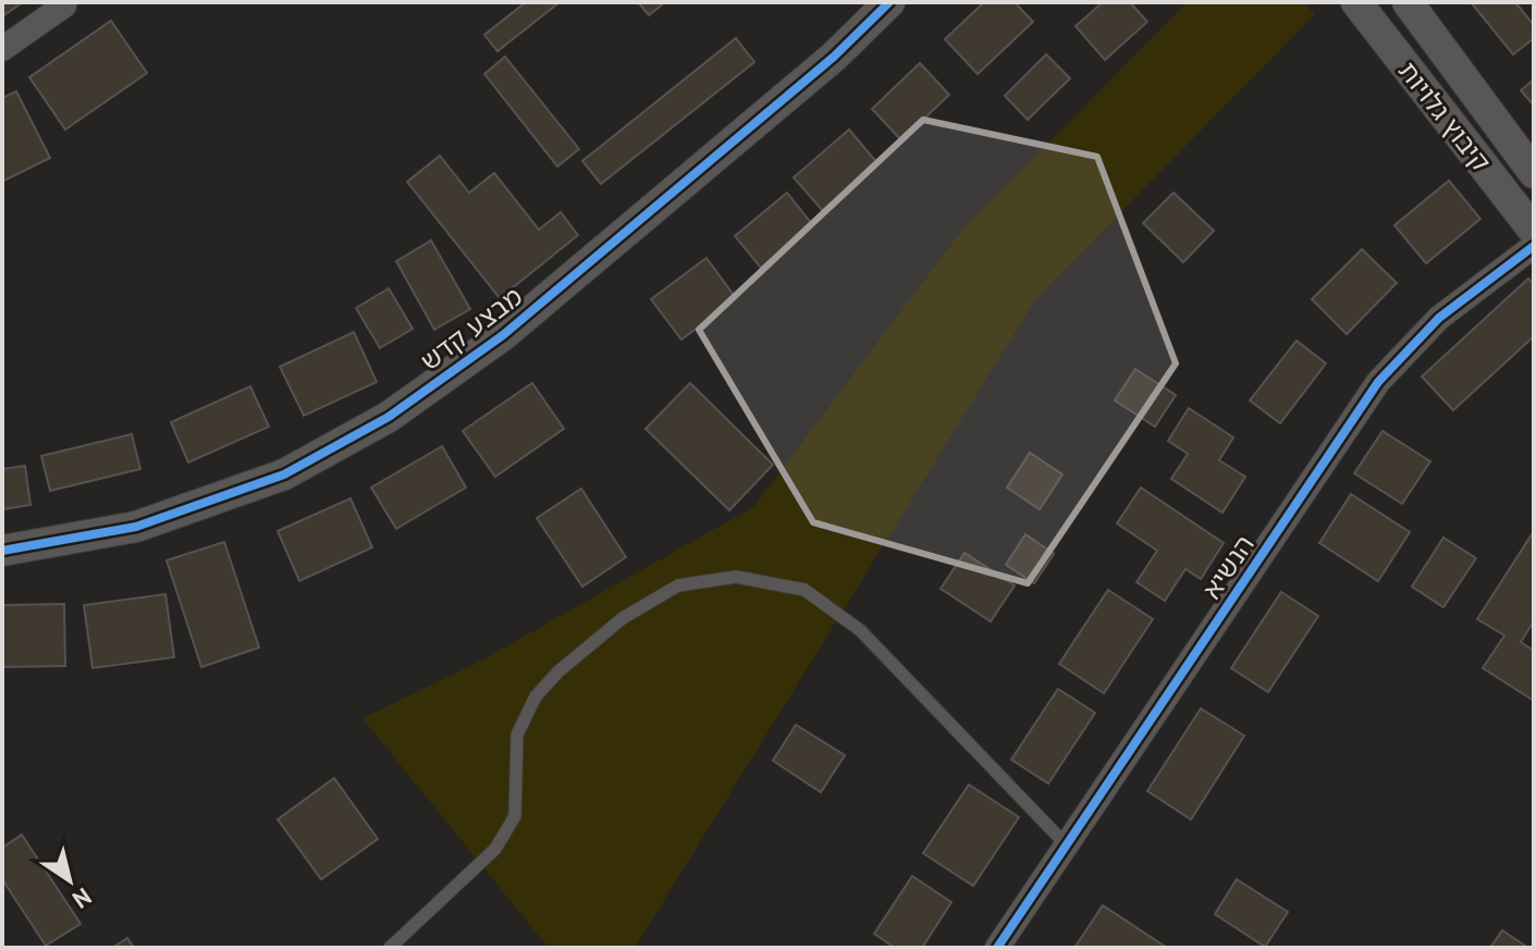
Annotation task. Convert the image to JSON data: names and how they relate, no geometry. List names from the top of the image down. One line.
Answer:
{"streets":{"street":["קיבוץ גלויות","מבצע קדש","הנשיא"]},"north":"bottom right"}
